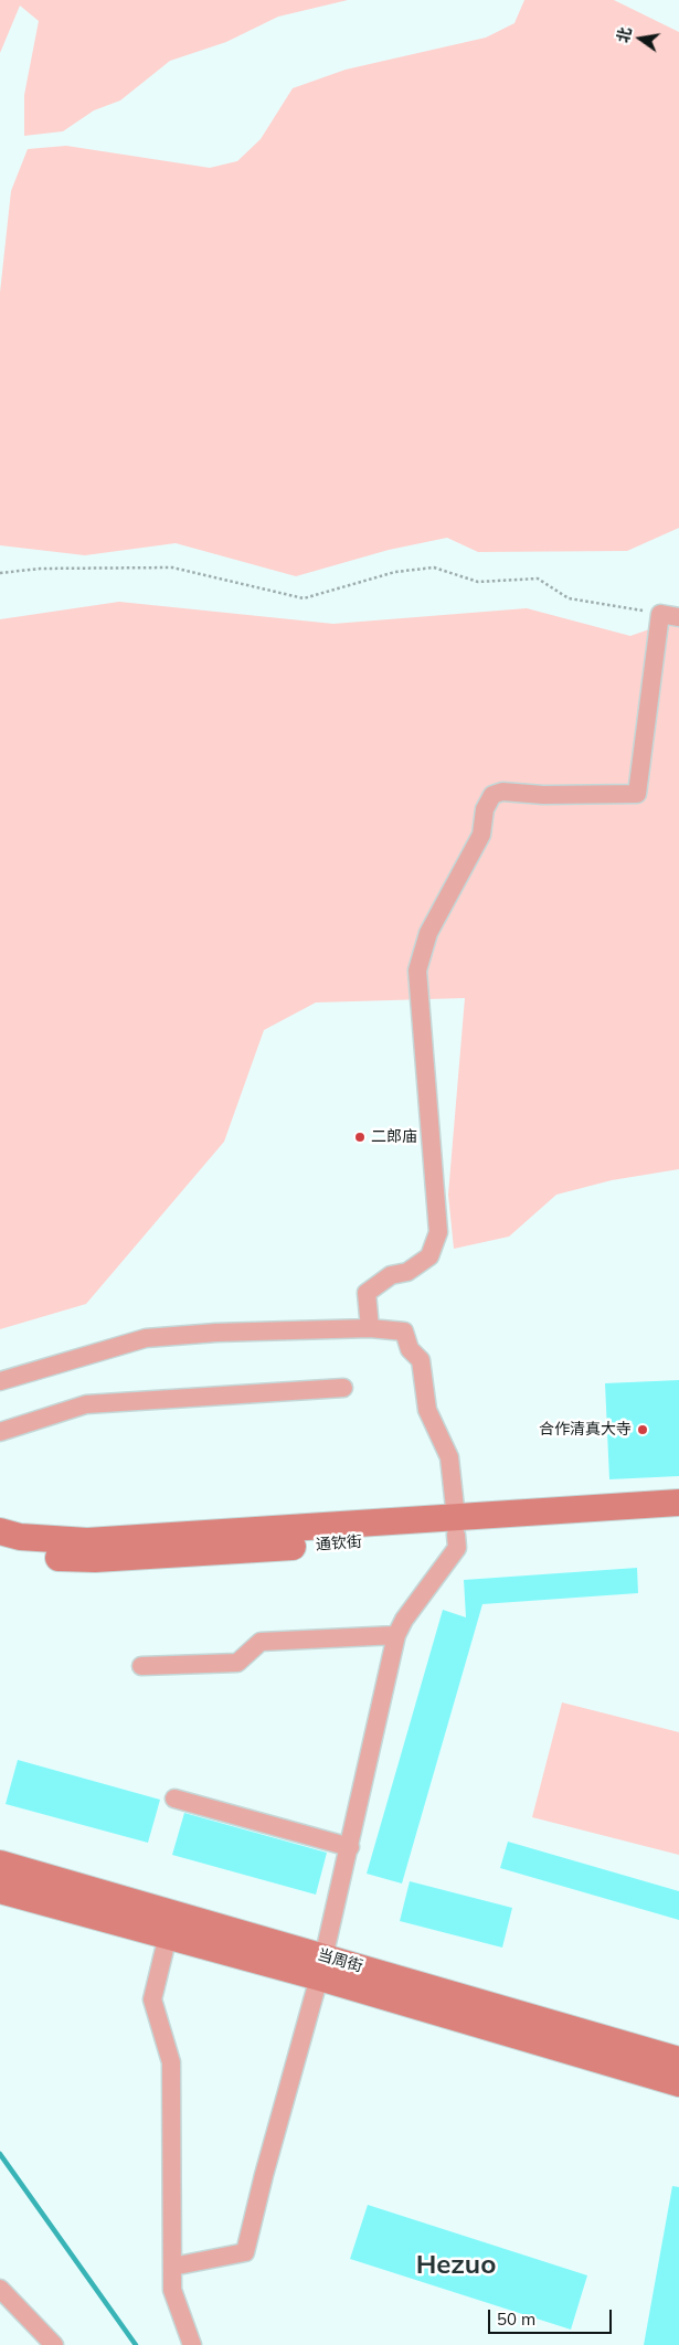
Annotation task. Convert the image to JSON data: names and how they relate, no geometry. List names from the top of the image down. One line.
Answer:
{"streets":{"main road":["通钦街","当周街"]},"districts":["Hezuo"],"places":["二郎庙","合作清真大寺"],"scale_bar":"50 m","north":"left"}
